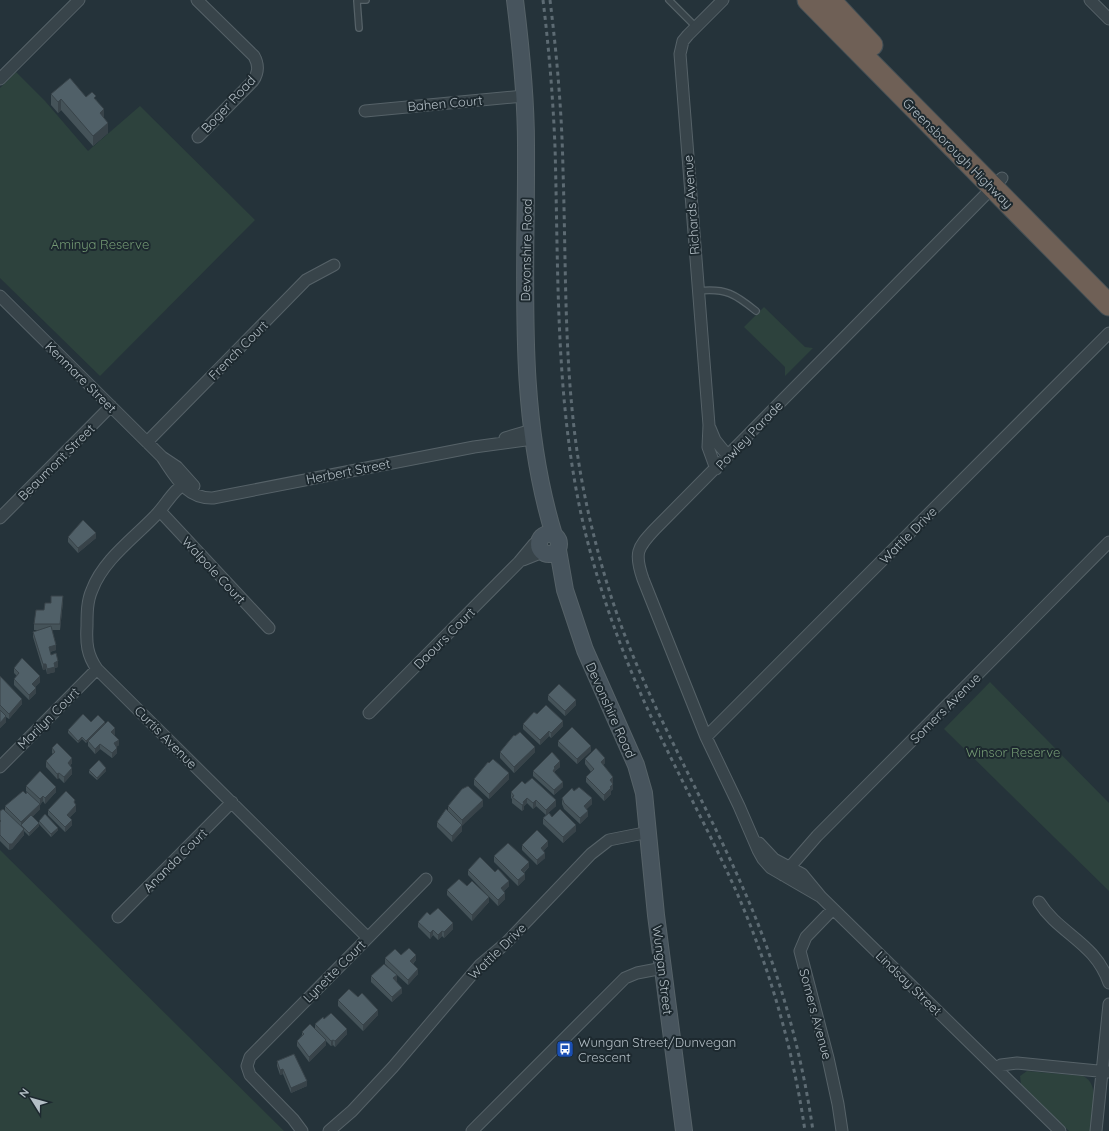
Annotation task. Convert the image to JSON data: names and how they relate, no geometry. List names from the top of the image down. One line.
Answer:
{"streets":{"highway":["Greensborough Highway"],"street":["Bahen Court","Boger Road","Richards Avenue","Devonshire Road","French Court","Kenmare Street","Powley Parade","Beaumont Street","Herbert Street","Wattle Drive","Walpole Court","Daours Court","Somers Avenue","Marilyn Court","Curtis Avenue","Ananda Court","Wungan Street","Lynette Court","Lindsay Street"]},"crossings":[["Bahen Court","Devonshire Road"],["Greensborough Highway","Powley Parade"],["Richards Avenue","Powley Parade"],["Devonshire Road","Herbert Street"],["Devonshire Road","Wattle Drive"],["Devonshire Road","Daours Court"],["Devonshire Road","Wungan Street"],["French Court","Kenmare Street"],["Kenmare Street","Beaumont Street"],["Kenmare Street","Herbert Street"],["Kenmare Street","Curtis Avenue"],["Powley Parade","Wattle Drive"],["Powley Parade","Lindsay Street"],["Herbert Street","Curtis Avenue"],["Wattle Drive","Wungan Street"],["Wattle Drive","Lindsay Street"],["Walpole Court","Curtis Avenue"],["Somers Avenue","Lindsay Street"],["Marilyn Court","Curtis Avenue"],["Curtis Avenue","Ananda Court"],["Curtis Avenue","Lynette Court"]],"parks":["Aminya Reserve","Winsor Reserve"],"places":{"bus stop":["Wungan Street/Dunvegan Crescent"]},"north":"top left"}
